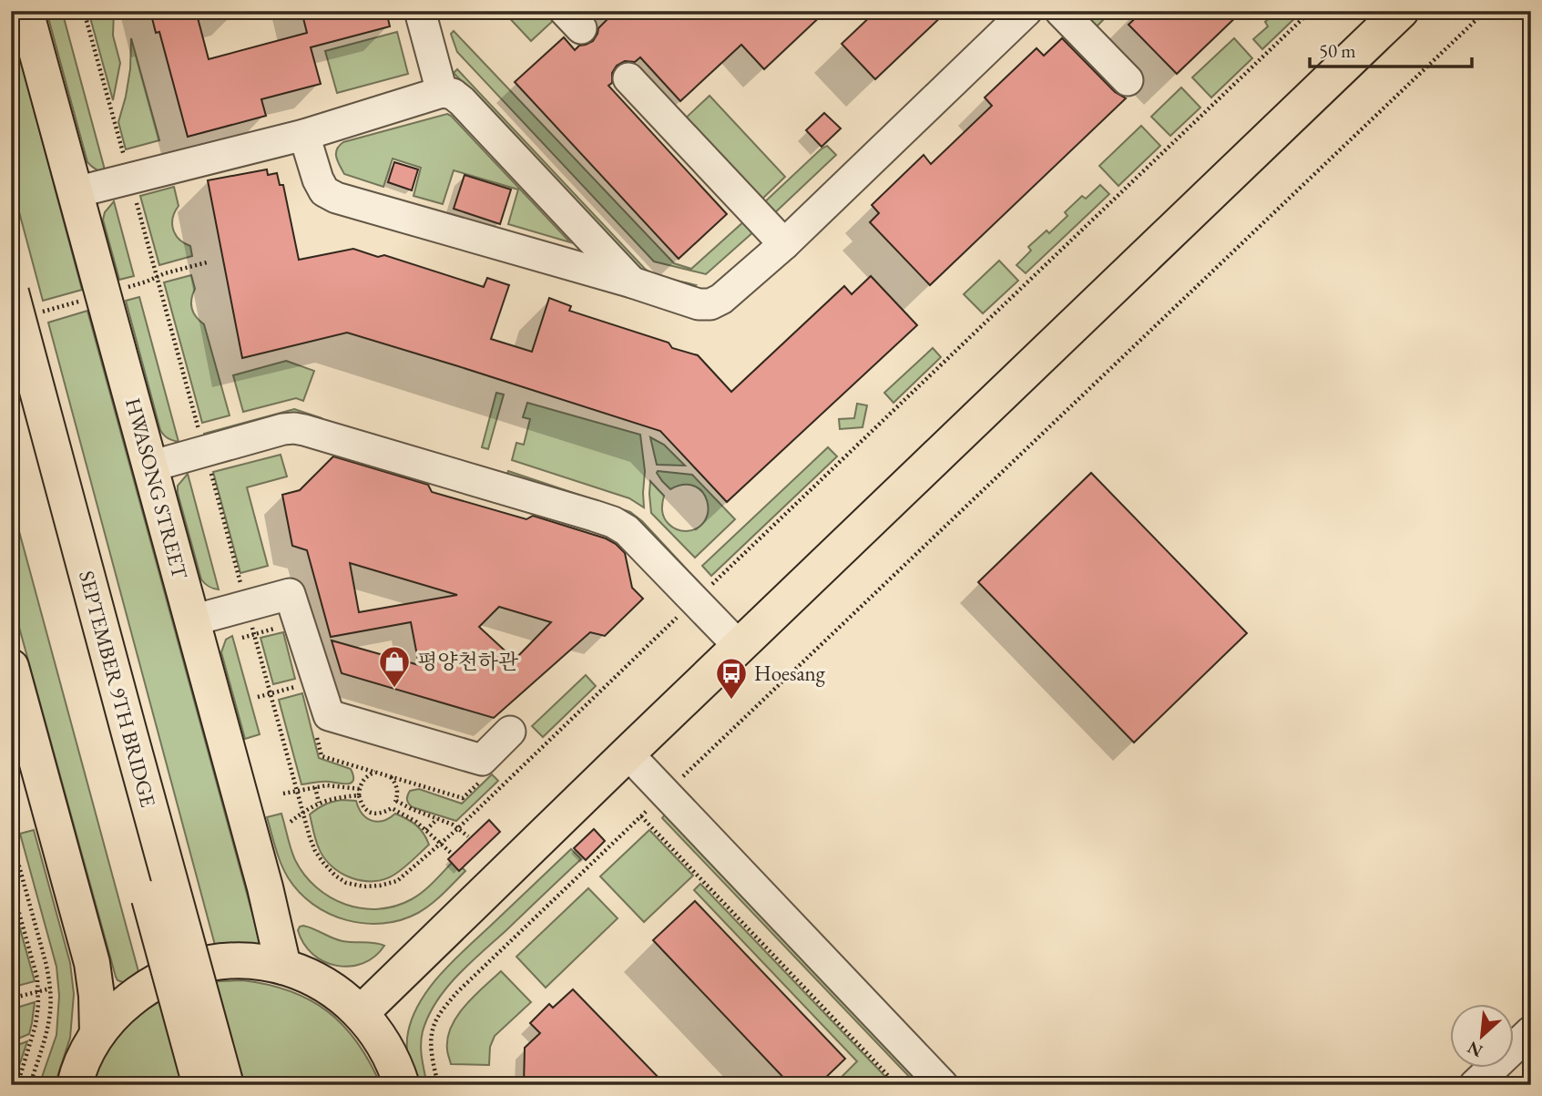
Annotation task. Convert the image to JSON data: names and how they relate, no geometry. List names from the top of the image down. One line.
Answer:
{"streets":{"main road":["HWASONG STREET","SEPTEMBER 9TH BRIDGE"]},"places":{"shop":["평양천하관"],"bus stop":["Hoesang"]},"scale_bar":"50 m","north":"bottom left"}
